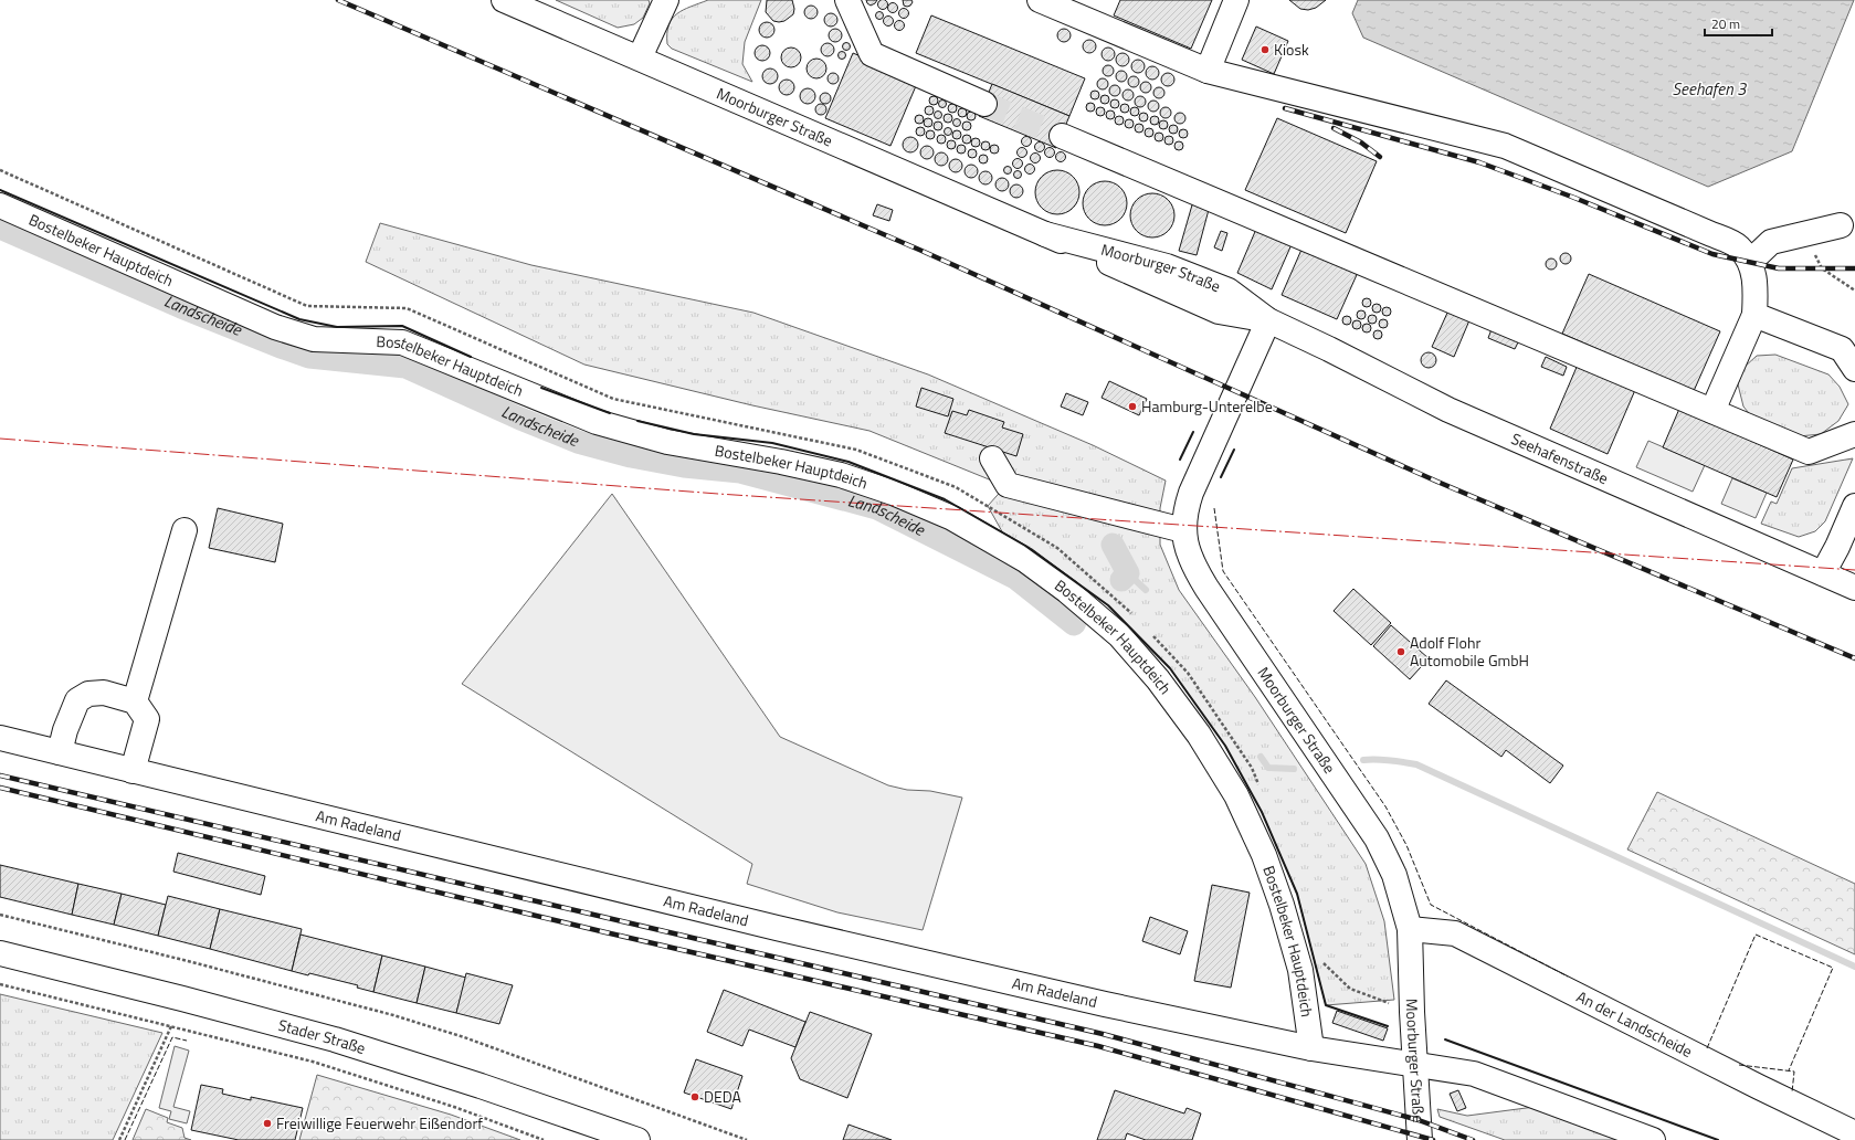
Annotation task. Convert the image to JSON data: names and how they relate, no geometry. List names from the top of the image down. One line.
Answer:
{"streets":{"main road":["Moorburger Straße","Bostelbeker Hauptdeich","Seehafenstraße","Am Radeland","An der Landscheide","Stader Straße"]},"crossings":[["Moorburger Straße","Seehafenstraße"],["Moorburger Straße","Am Radeland"],["Moorburger Straße","An der Landscheide"],["Bostelbeker Hauptdeich","Am Radeland"]],"water":["Seehafen 3","Landscheide"],"places":["Kiosk","Hamburg-Unterelbe","Adolf Flohr Automobile GmbH","DEDA","Freiwillige Feuerwehr Eißendorf"],"scale_bar":"20 m"}
